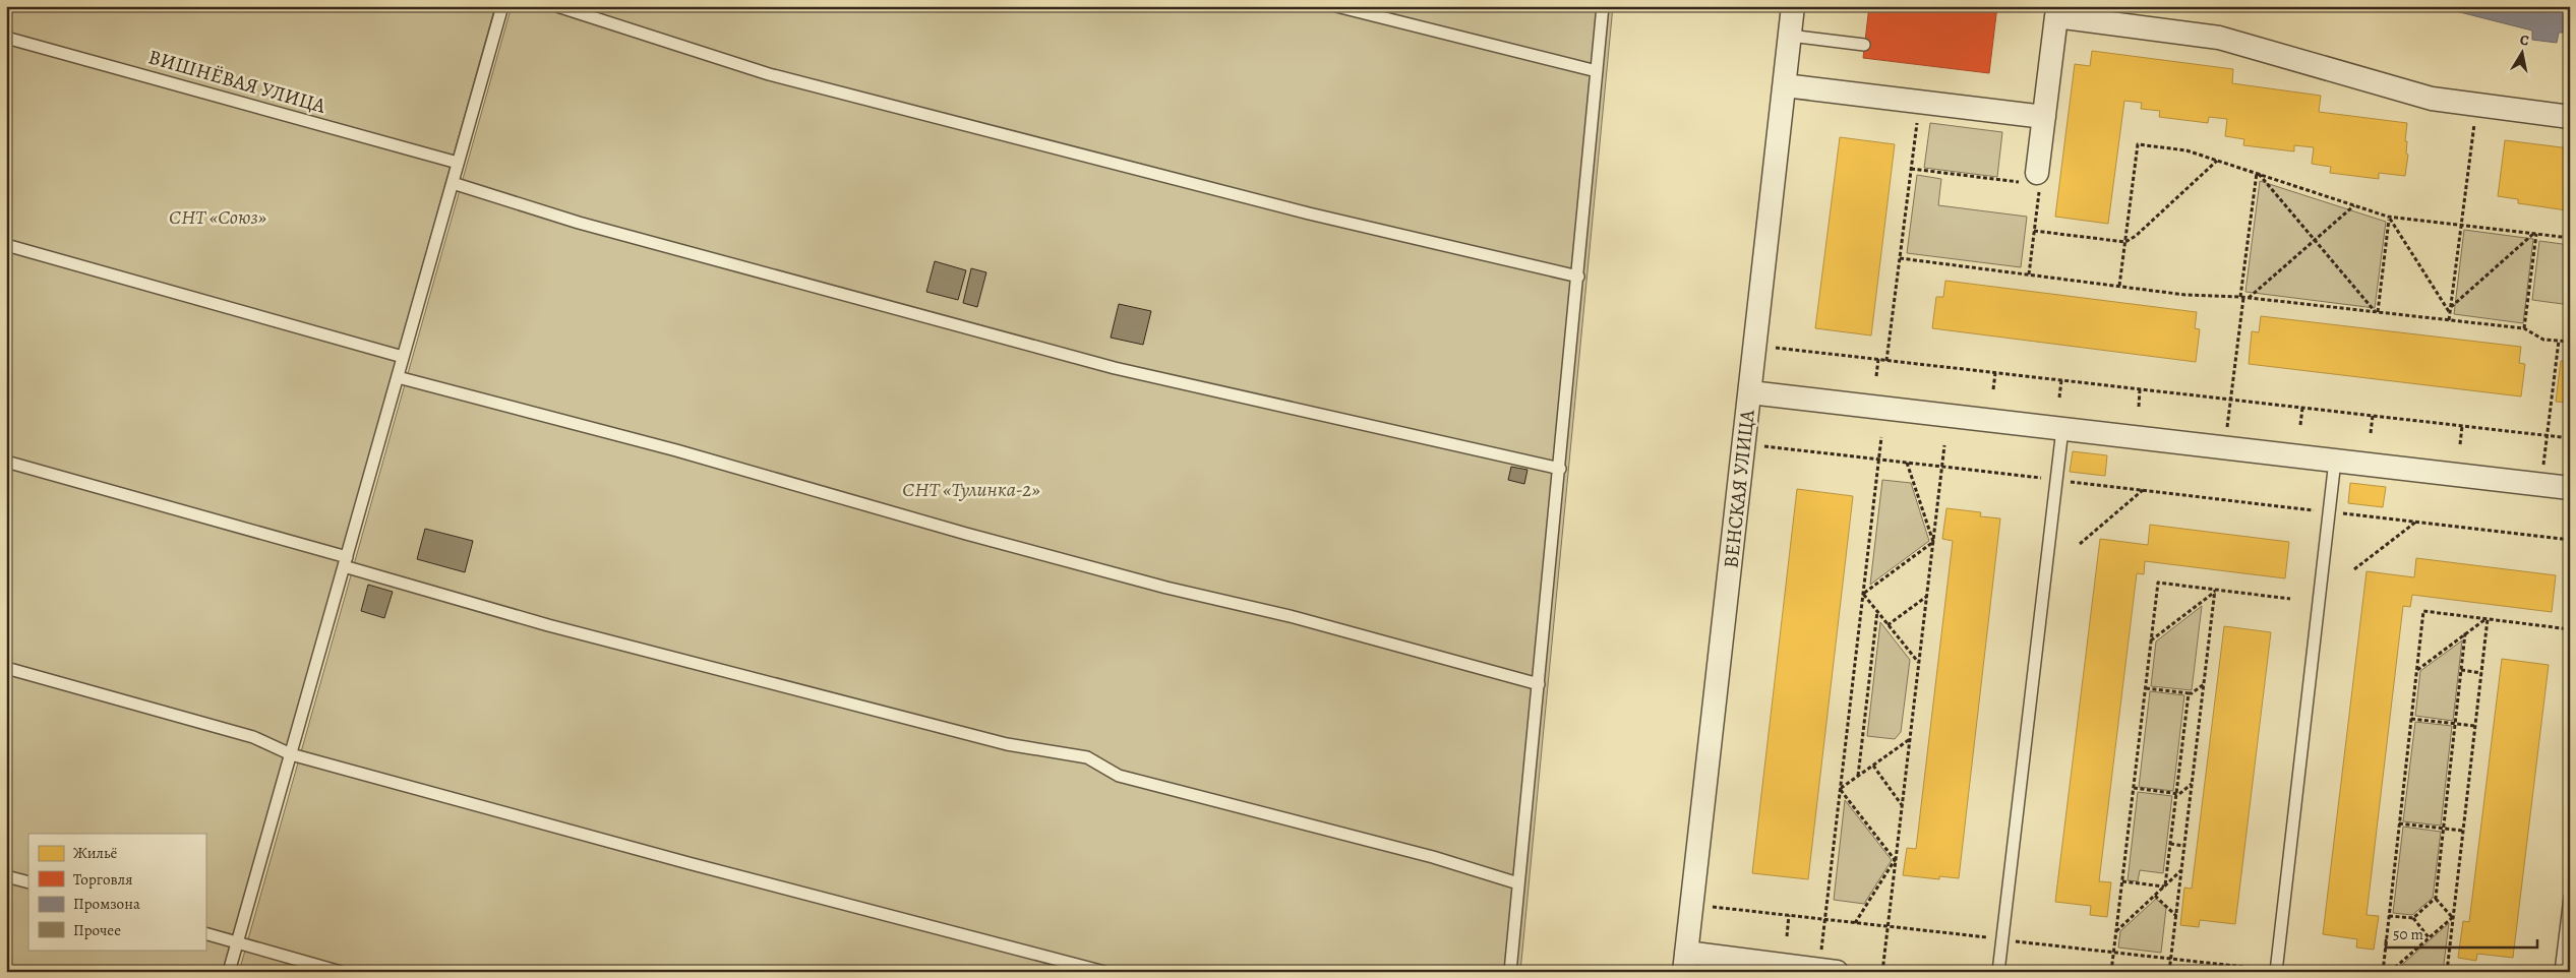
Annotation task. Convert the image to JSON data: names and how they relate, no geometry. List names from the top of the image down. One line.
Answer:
{"streets":{"street":["ВЕНСКАЯ УЛИЦА"],"lane":["ВИШНЁВАЯ УЛИЦА"]},"parks":["СНТ «Союз»","СНТ «Тулинка-2»"],"legend":["Жильё","Торговля","Промзона","Прочее"],"scale_bar":"50 m","north":"top"}
